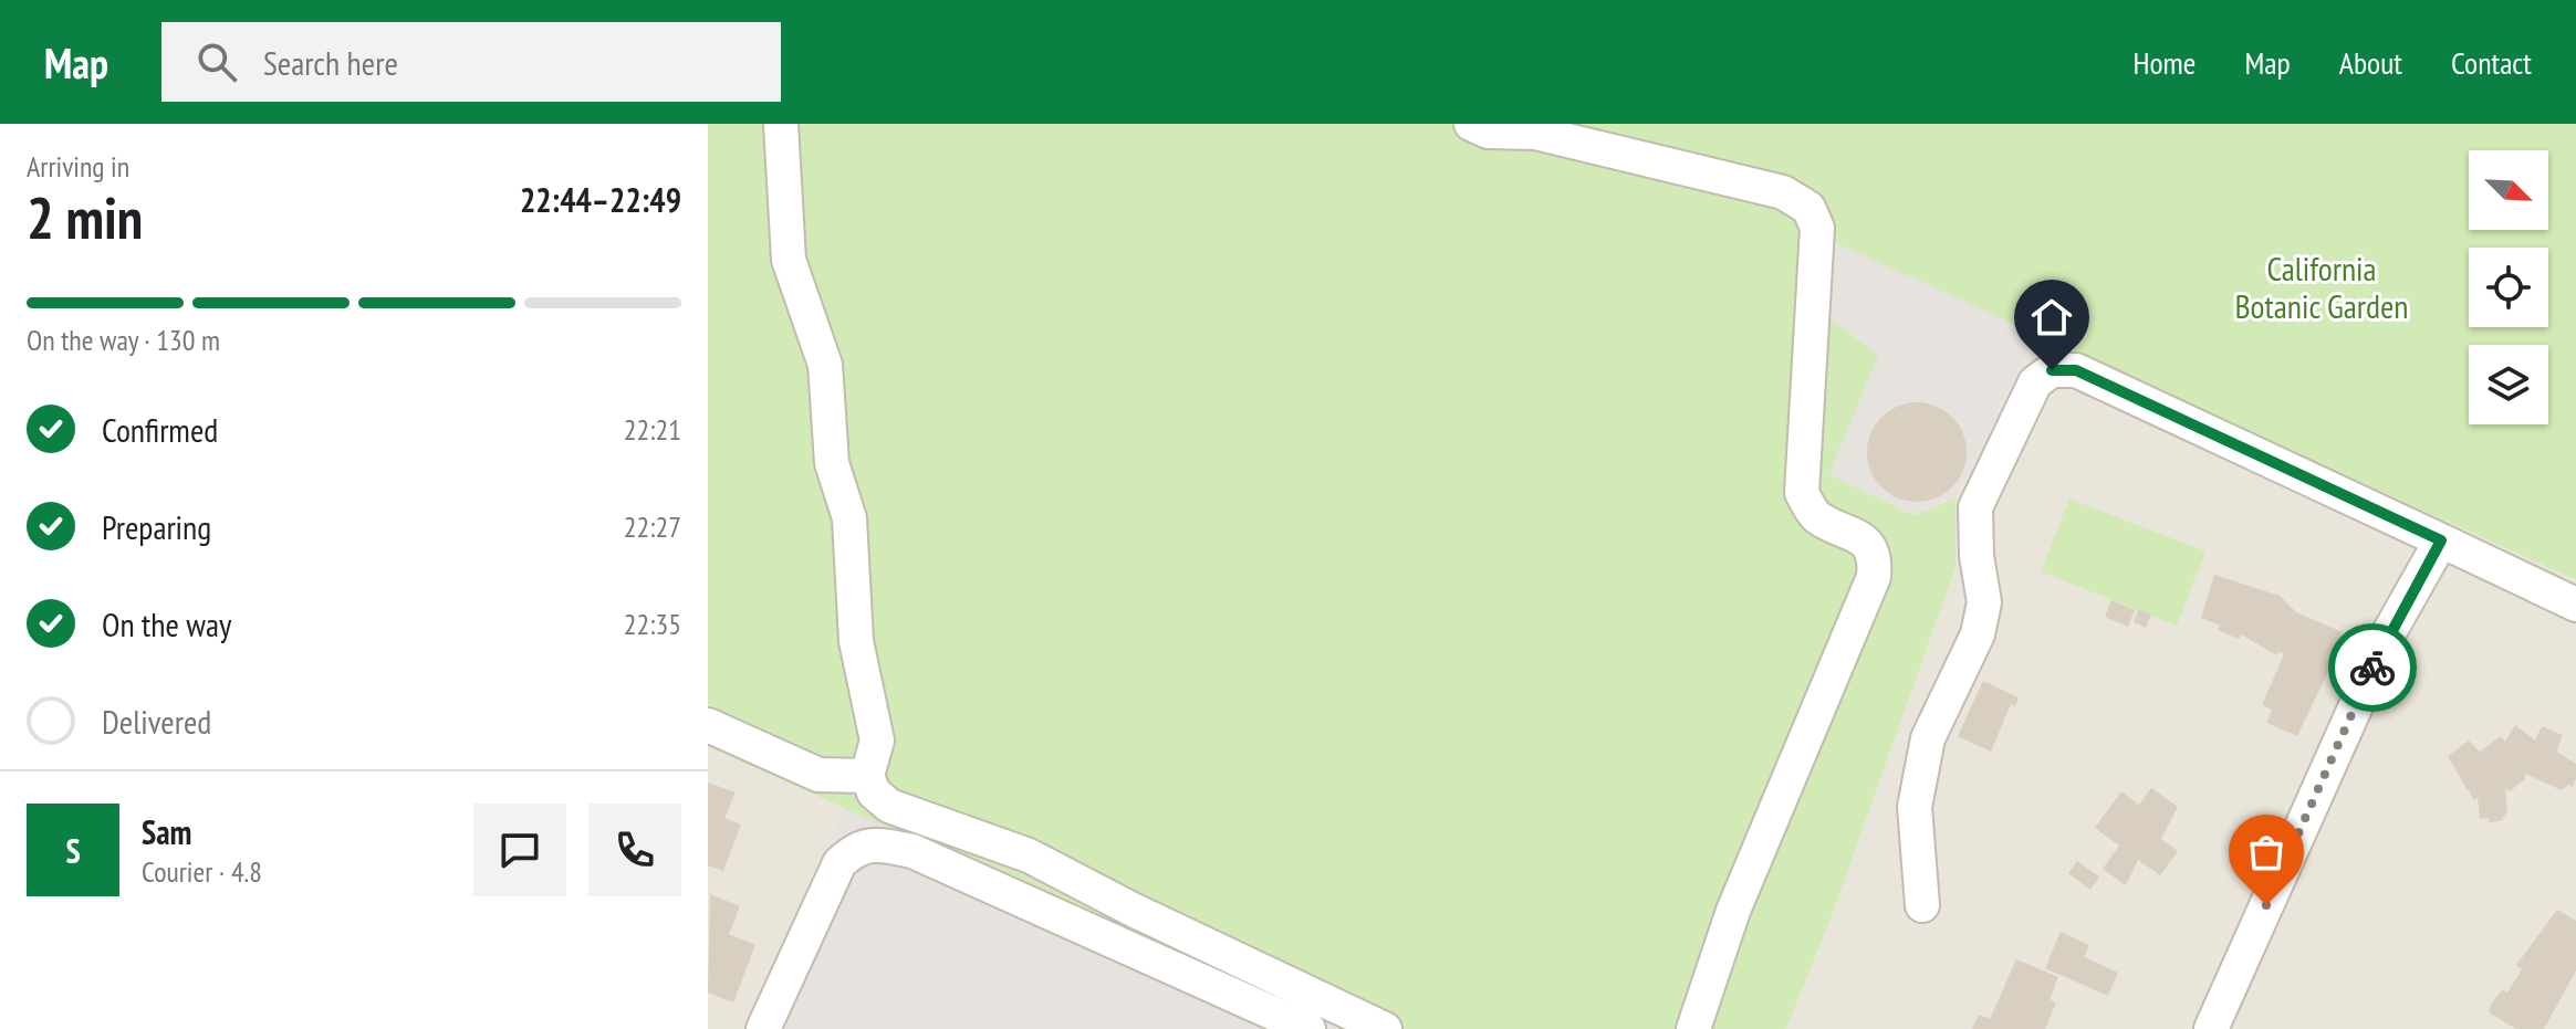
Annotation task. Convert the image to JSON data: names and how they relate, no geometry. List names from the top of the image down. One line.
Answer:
{"parks":["California Botanic Garden"],"north":"bottom right","page":{"header":"Map","search":"Search here","nav":["Home","Map","About","Contact"],"heading":["2 min","Arriving in","22:44–22:49"],"panel":["Sam","Courier · 4.8"],"bar":"On the way · 130 m","list":[["Confirmed","22:21"],["Preparing","22:27"],["On the way","22:35"],"Delivered"],"round":"S"}}
